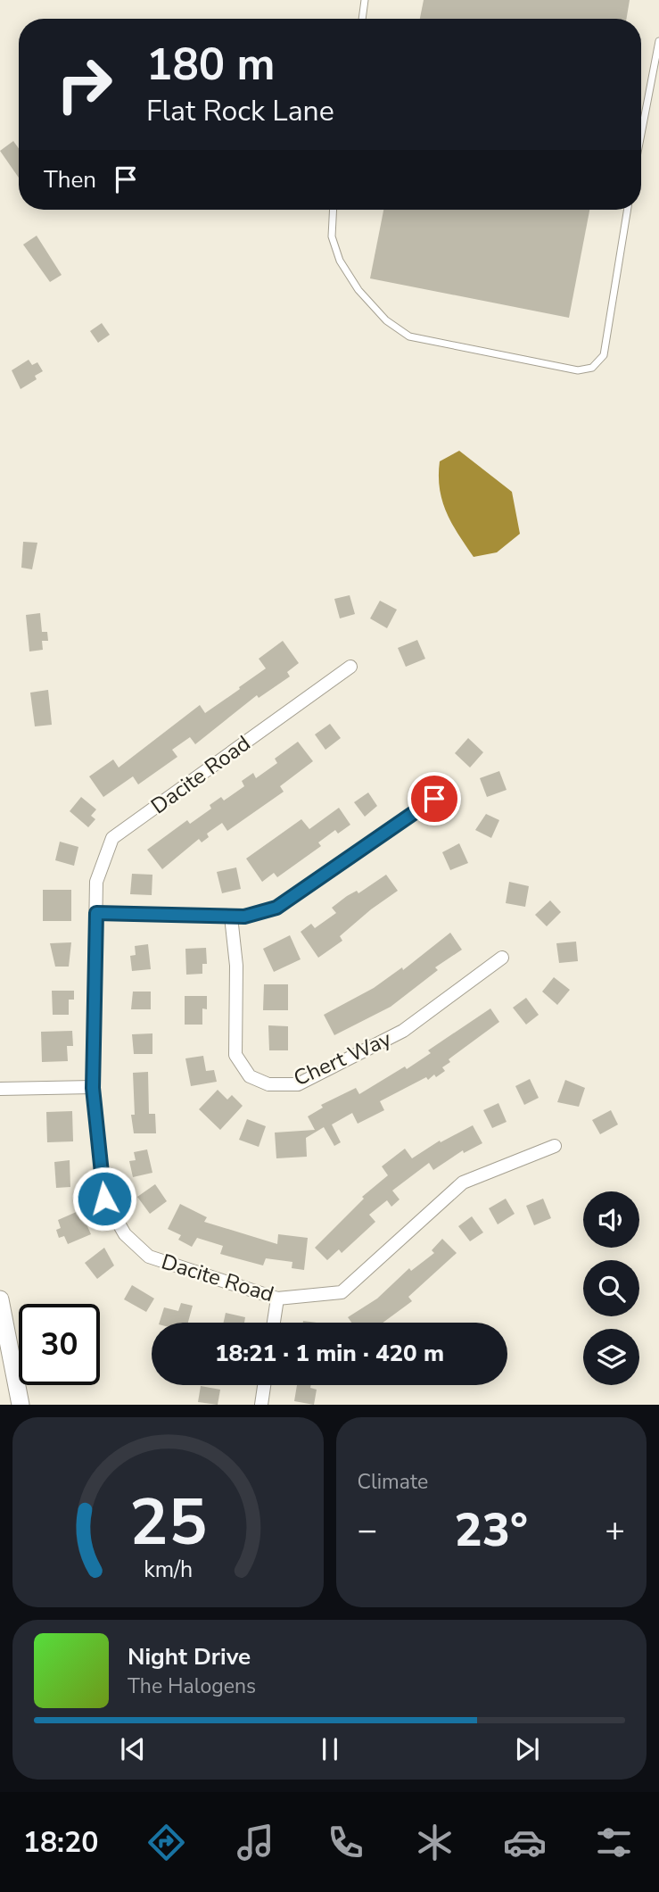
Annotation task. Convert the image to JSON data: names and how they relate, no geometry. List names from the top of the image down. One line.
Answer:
{"streets":{"street":["Dacite Road","Chert Way"]},"page":{"turn":["180 m","Flat Rock Lane"],"then":"Then","limit":"30","trip":"18:21 · 1 min · 420 m","tile":"Climate","heat":["−","23°","+"],"song":["Night Drive","The Halogens"],"tabs":"18:20","gauge":["25","km/h"]}}
